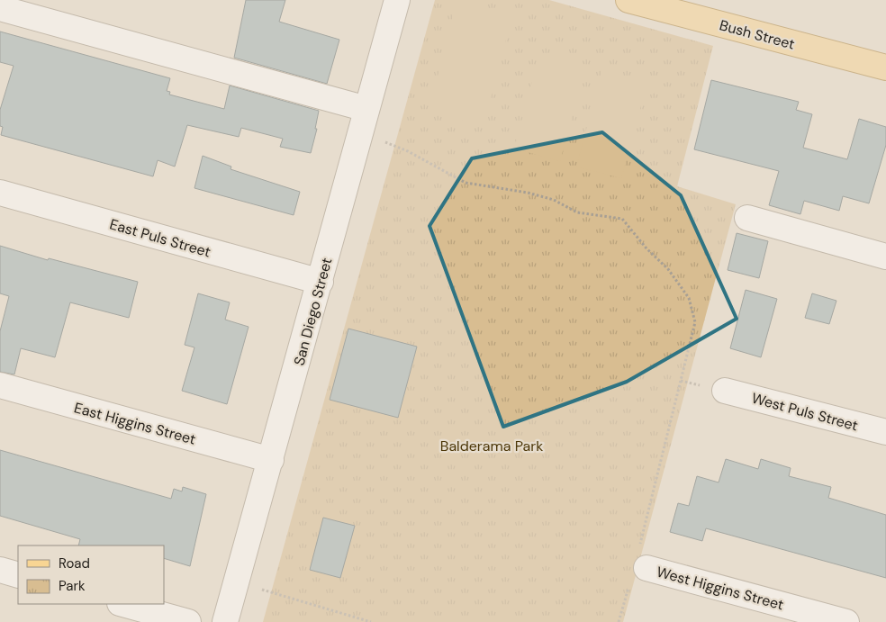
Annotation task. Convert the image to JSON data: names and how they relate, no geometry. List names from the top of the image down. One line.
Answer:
{"streets":{"main road":["Bush Street"],"street":["East Puls Street","San Diego Street","West Puls Street","East Higgins Street","West Higgins Street"]},"crossings":[["East Puls Street","San Diego Street"],["San Diego Street","East Higgins Street"]],"parks":["Balderama Park"],"legend":["Road","Park"]}
